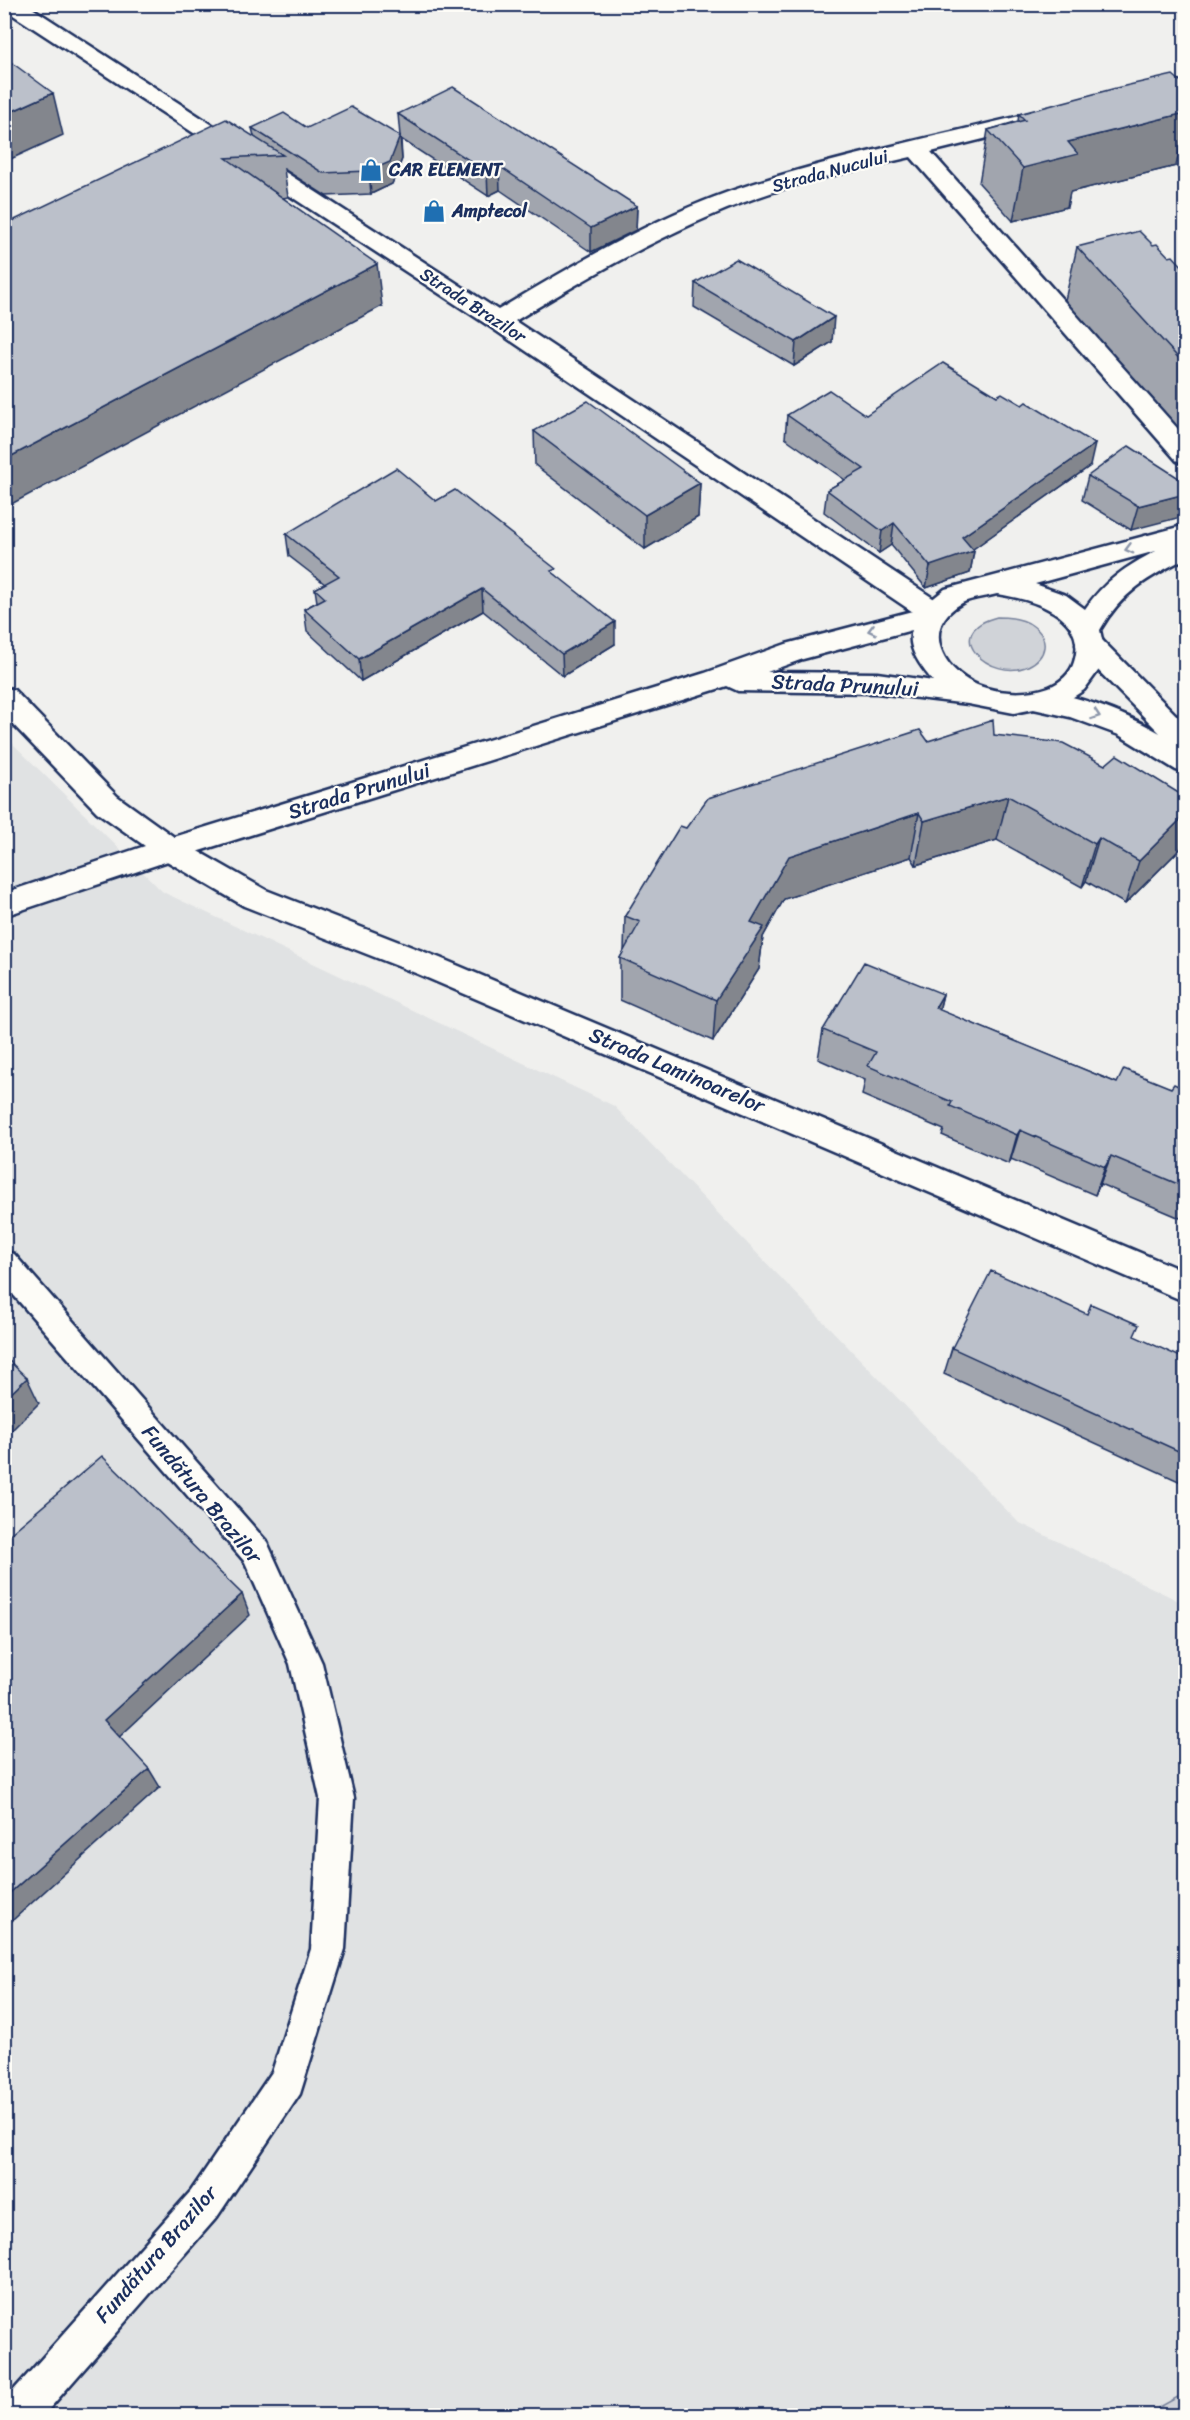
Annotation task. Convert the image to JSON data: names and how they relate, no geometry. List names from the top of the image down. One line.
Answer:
{"streets":{"street":["Strada Nucului","Strada Brazilor","Strada Prunului","Strada Laminoarelor"],"lane":["Fundătura Brazilor"]},"crossings":[["Strada Nucului","Strada Brazilor"],["Strada Brazilor","Strada Prunului"],["Strada Prunului","Strada Laminoarelor"]],"places":{"shop":["CAR ELEMENT","Amptecol"]}}
